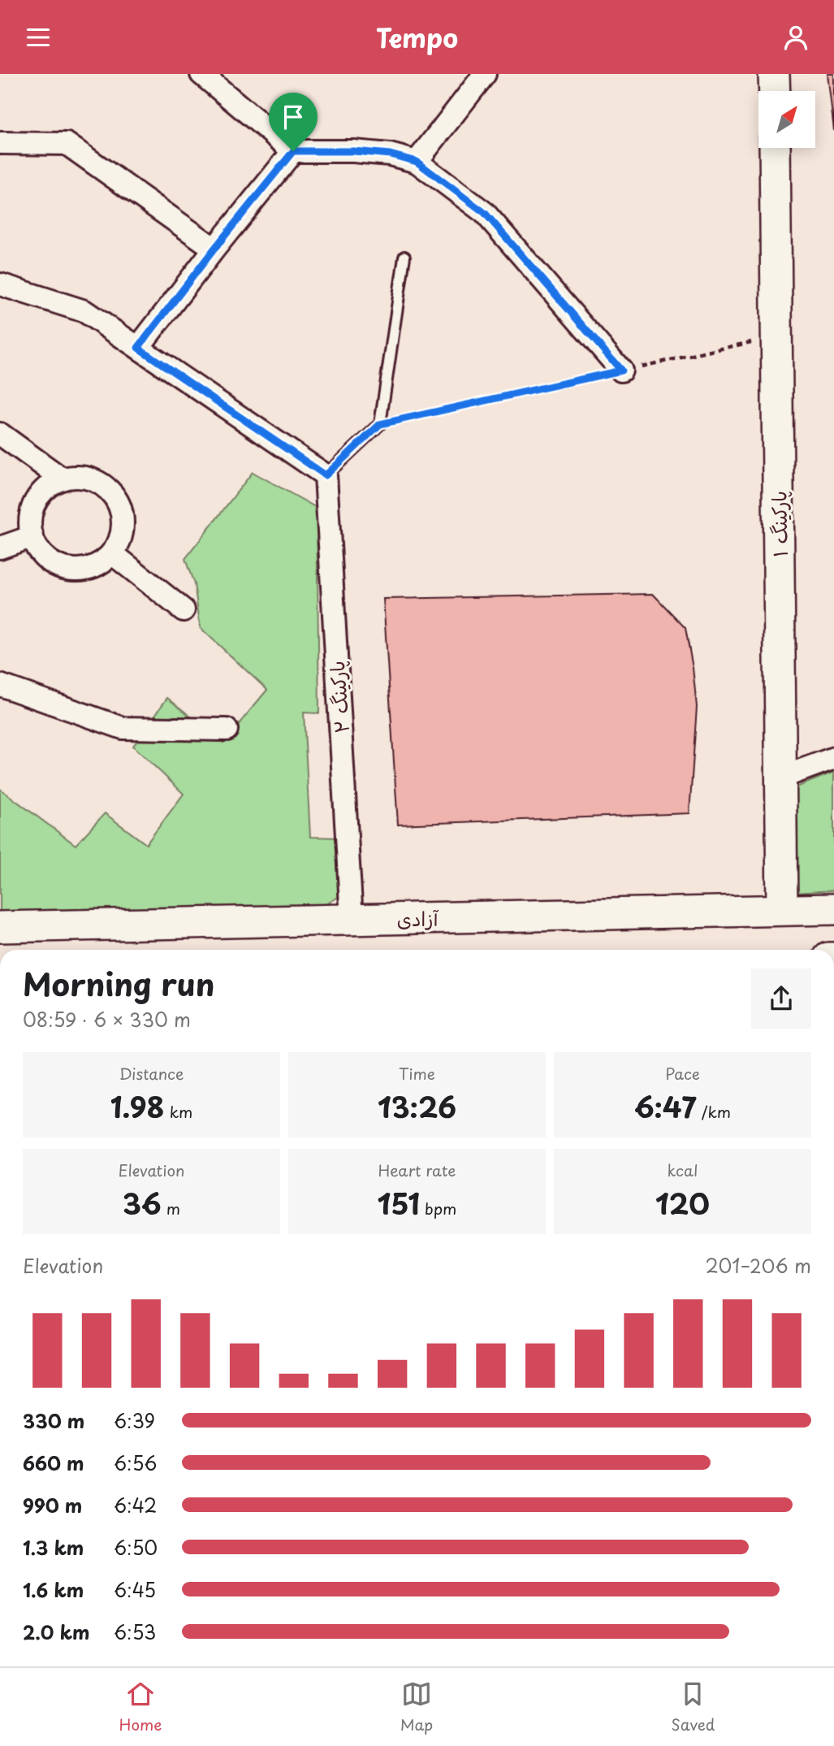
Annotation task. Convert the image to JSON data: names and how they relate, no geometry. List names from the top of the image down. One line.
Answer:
{"streets":{"main road":["پارکینگ ۱","آزادی"],"street":["پارکینگ ۲"]},"crossings":[["پارکینگ ۱","آزادی"],["پارکینگ ۲","آزادی"]],"north":"top right","page":{"header":"Tempo","heading":["Morning run","08:59 · 6 × 330 m"],"stats":[["Distance","1.98 km"],["Time","13:26"],["Pace","6:47 /km"],["Elevation","36 m"],["Heart rate","151 bpm"],["kcal","120"]],"chart":["Elevation","201–206 m"],"list":[{"name":"330 m","note":"6:39"},{"name":"660 m","note":"6:56"},{"name":"990 m","note":"6:42"},{"name":"1.3 km","note":"6:50"},{"name":"1.6 km","note":"6:45"},{"name":"2.0 km","note":"6:53"}],"tabs":["Home","Map","Saved"]}}
